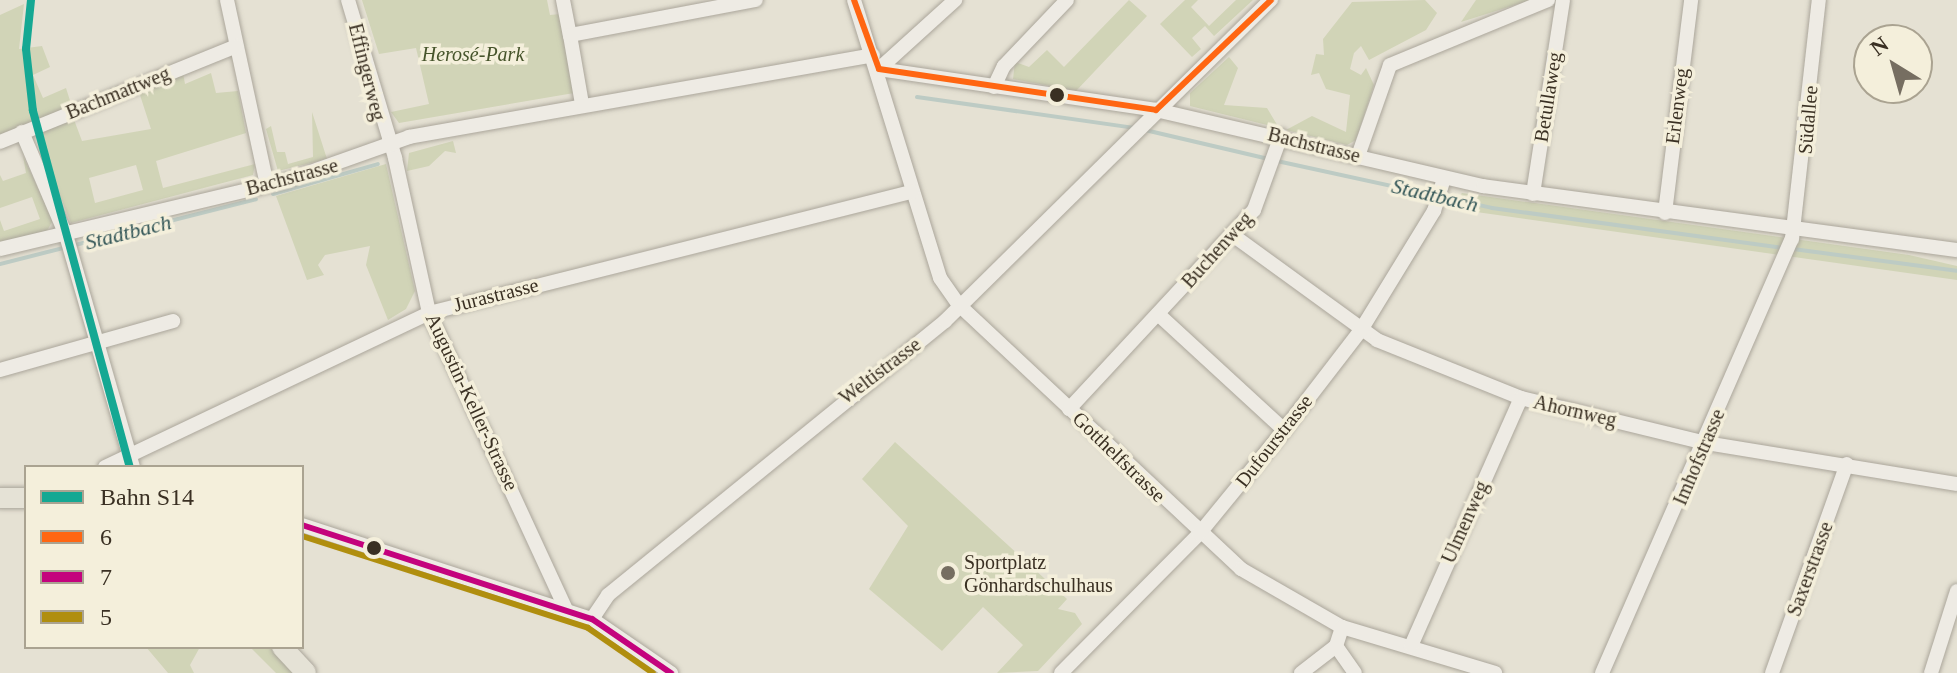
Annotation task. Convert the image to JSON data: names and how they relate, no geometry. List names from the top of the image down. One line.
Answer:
{"streets":{"street":["Effingerweg","Bachmattweg","Betullaweg","Erlenweg","Südallee","Bachstrasse","Buchenweg","Jurastrasse","Weltistrasse","Augustin-Keller-Strasse","Ahornweg","Dufourstrasse","Gotthelfstrasse","Imhofstrasse","Ulmenweg","Saxerstrasse"]},"crossings":[["Effingerweg","Bachstrasse"],["Effingerweg","Augustin-Keller-Strasse"],["Betullaweg","Bachstrasse"],["Erlenweg","Bachstrasse"],["Südallee","Bachstrasse"],["Südallee","Imhofstrasse"],["Bachstrasse","Buchenweg"],["Bachstrasse","Weltistrasse"],["Bachstrasse","Augustin-Keller-Strasse"],["Bachstrasse","Dufourstrasse"],["Bachstrasse","Gotthelfstrasse"],["Bachstrasse","Imhofstrasse"],["Buchenweg","Ahornweg"],["Buchenweg","Gotthelfstrasse"],["Jurastrasse","Augustin-Keller-Strasse"],["Jurastrasse","Gotthelfstrasse"],["Weltistrasse","Gotthelfstrasse"],["Ahornweg","Dufourstrasse"],["Ahornweg","Imhofstrasse"],["Ahornweg","Ulmenweg"],["Ahornweg","Saxerstrasse"],["Dufourstrasse","Gotthelfstrasse"],["Gotthelfstrasse","Ulmenweg"]],"water":["Stadtbach"],"parks":["Herosé-Park"],"places":["Sportplatz Gönhardschulhaus"],"lines":["rail line S14","transit line 6","transit line 7","transit line 5"],"legend":["Bahn S14","6","7","5"],"north":"top left"}
